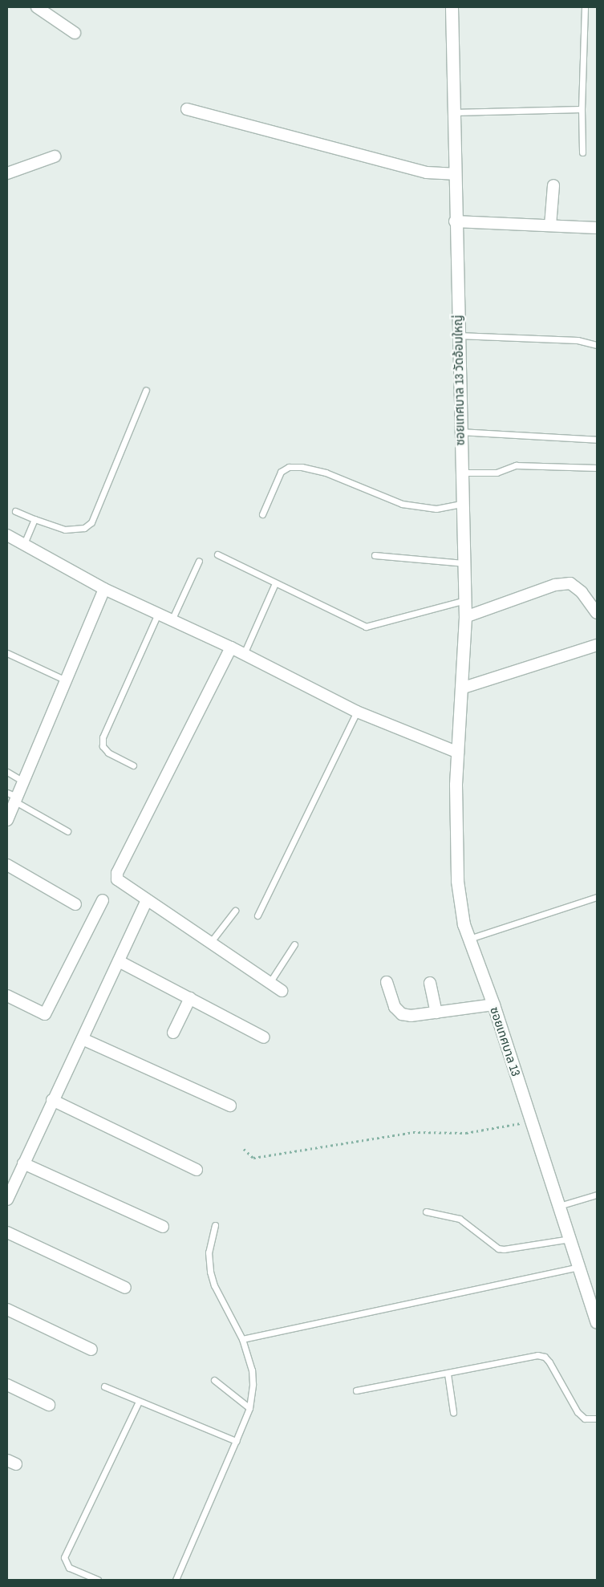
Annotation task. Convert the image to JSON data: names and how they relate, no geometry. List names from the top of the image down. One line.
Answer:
{"streets":{"street":["ซอยเทศบาล 13 วัดอ้อมใหญ่","ซอยเทศบาล 13"]},"crossings":[["ซอยเทศบาล 13 วัดอ้อมใหญ่","ซอยเทศบาล 13"]]}
